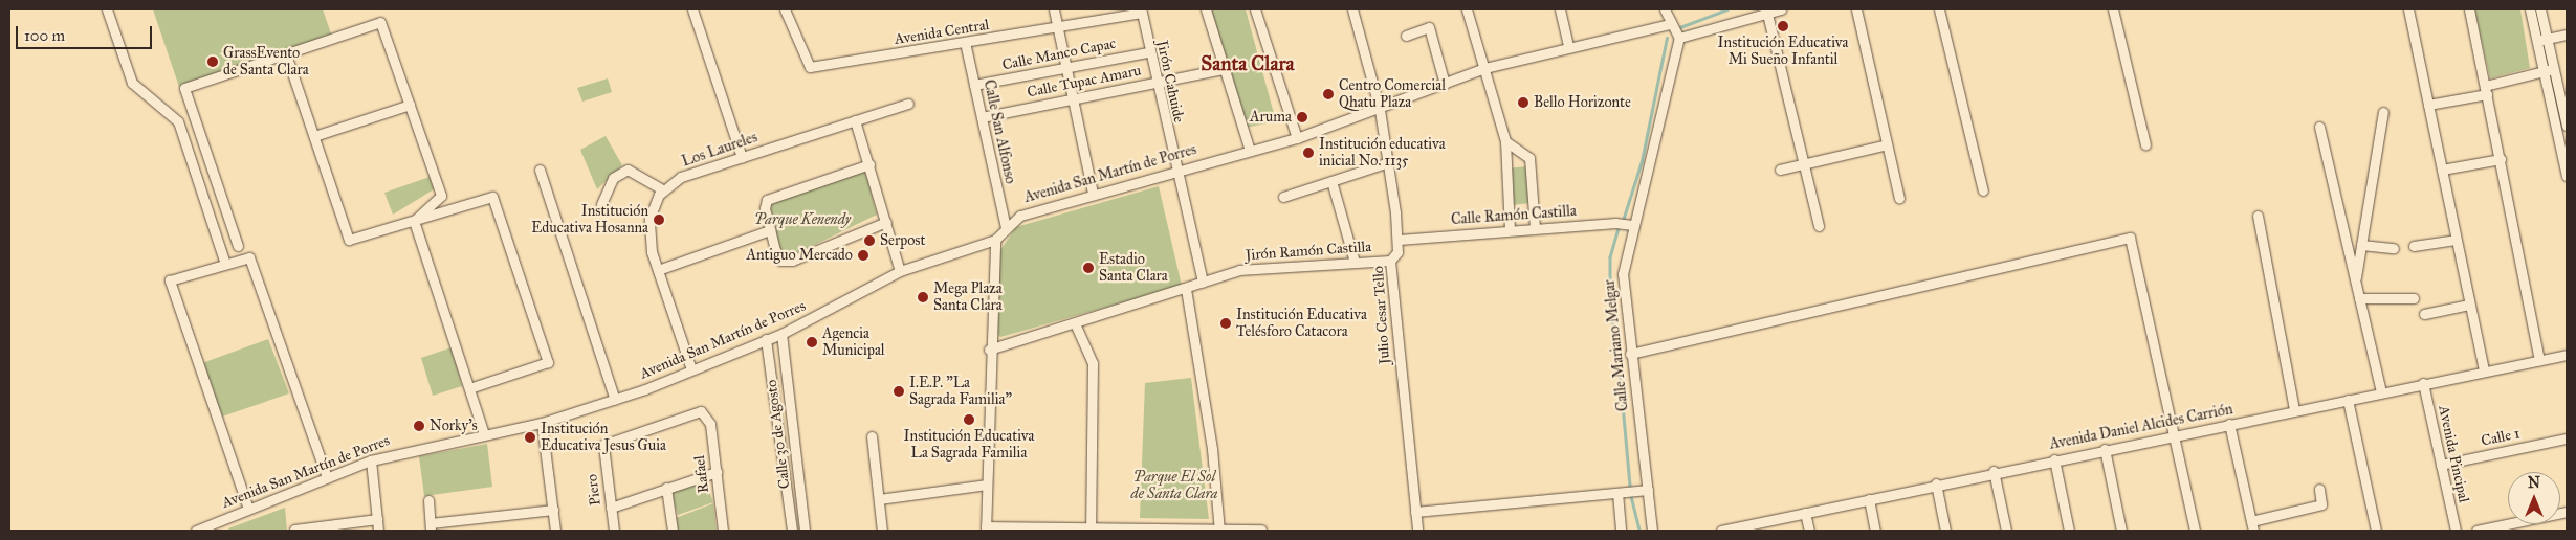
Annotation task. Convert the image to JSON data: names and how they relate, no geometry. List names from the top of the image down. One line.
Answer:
{"streets":{"street":["Avenida Central","Calle Manco Capac","Calle Tupac Amaru","Jirón Cahuide","Calle San Alfonso","Los Laureles","Avenida San Martín de Porres","Calle Ramón Castilla","Jirón Ramón Castilla","Julio Cesar Tello","Calle Mariano Melgar","Avenida Daniel Alcides Carrión","Calle 30 de Agosto","Calle 1","Avenida Pincipal","Rafael","Piero"]},"crossings":[["Avenida Central","Jirón Cahuide"],["Avenida Central","Calle San Alfonso"],["Calle Manco Capac","Jirón Cahuide"],["Calle Manco Capac","Calle San Alfonso"],["Calle Tupac Amaru","Jirón Cahuide"],["Calle Tupac Amaru","Calle San Alfonso"],["Jirón Cahuide","Avenida San Martín de Porres"],["Jirón Cahuide","Jirón Ramón Castilla"],["Calle San Alfonso","Avenida San Martín de Porres"],["Los Laureles","Avenida San Martín de Porres"],["Avenida San Martín de Porres","Calle 30 de Agosto"],["Calle Ramón Castilla","Julio Cesar Tello"],["Calle Ramón Castilla","Calle Mariano Melgar"],["Jirón Ramón Castilla","Julio Cesar Tello"],["Avenida Daniel Alcides Carrión","Avenida Pincipal"],["Calle 1","Avenida Pincipal"],["Rafael","Piero"]],"districts":["Santa Clara"],"parks":["Parque Kenendy","Parque El Sol de Santa Clara"],"places":["Institución Educativa Mi Sueño Infantil","GrassEvento de Santa Clara","Centro Comercial Qhatu Plaza","Bello Horizonte","Aruma","Institución educativa inicial No. 1135","Institución Educativa Hosanna","Serpost","Antiguo Mercado","Estadio Santa Clara","Mega Plaza Santa Clara","Institución Educativa Telésforo Catacora","Agencia Municipal","I.E.P. \"La Sagrada Familia\"","Institución Educativa La Sagrada Familia","Norky's","Institución Educativa Jesus Guia"],"scale_bar":"100 m","north":"top"}
